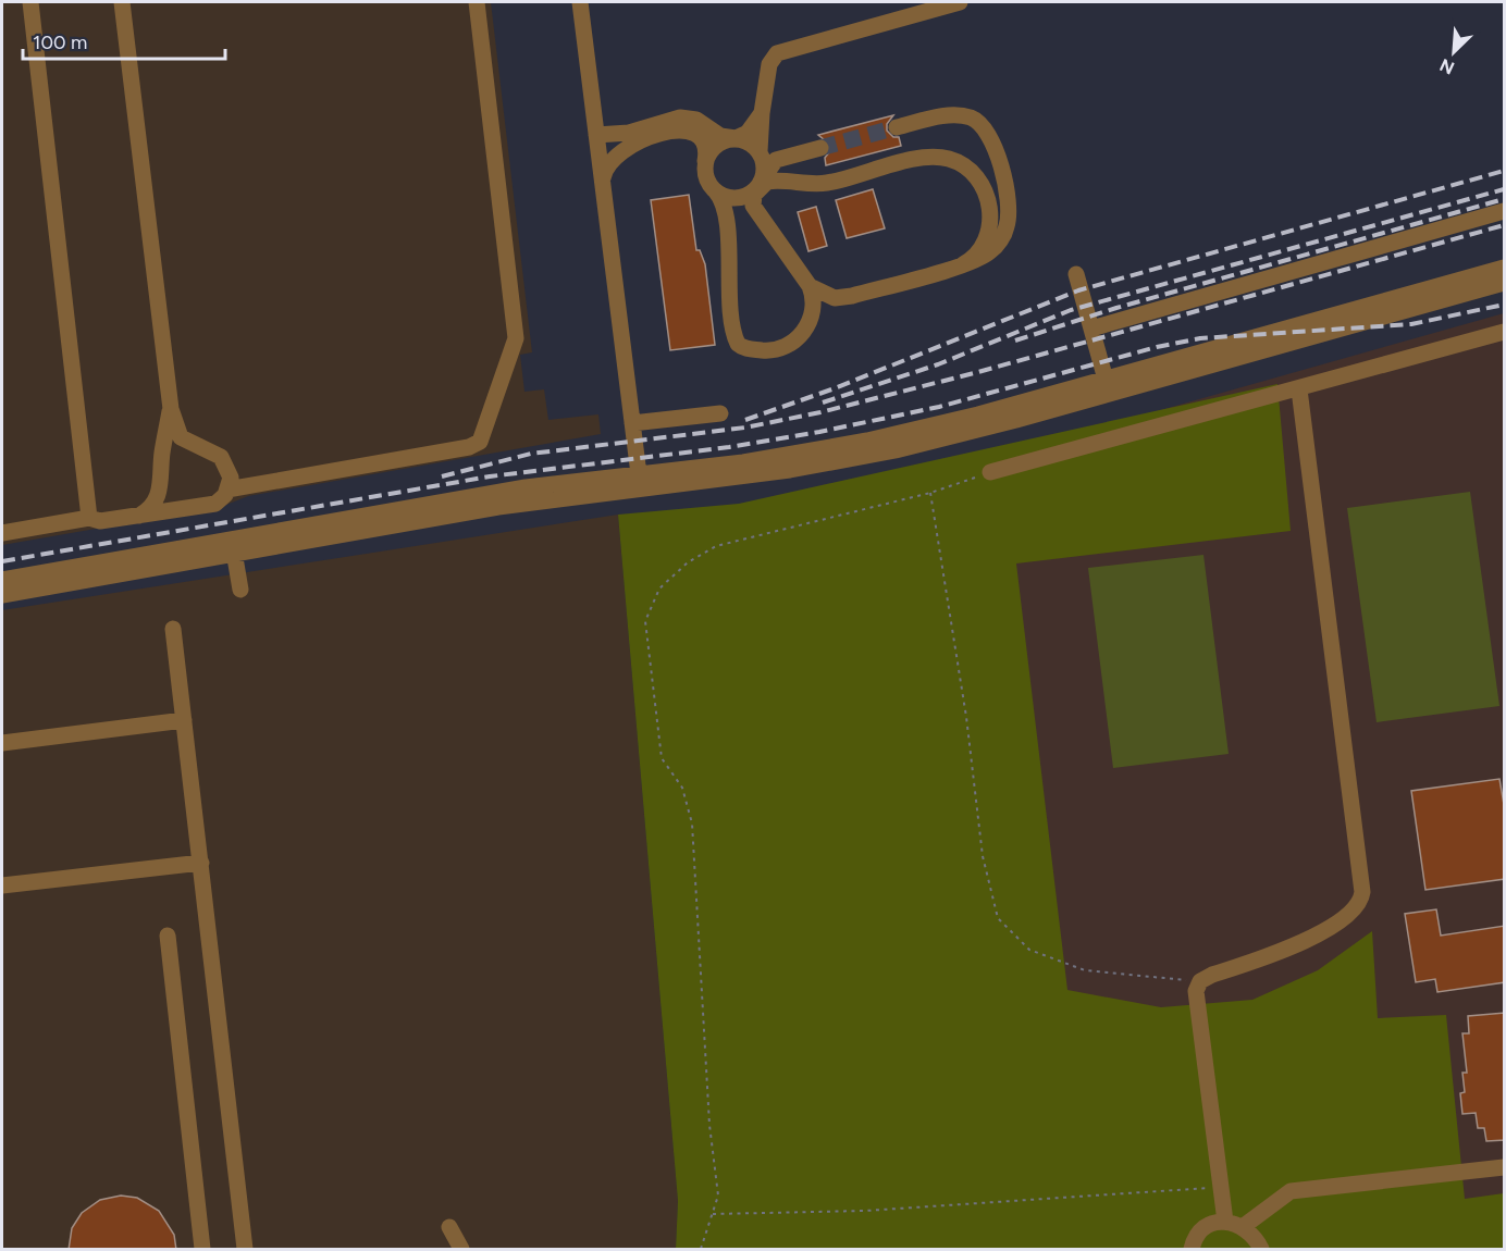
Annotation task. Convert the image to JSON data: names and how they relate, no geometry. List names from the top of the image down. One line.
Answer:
{"scale_bar":"100 m","north":"bottom left"}
